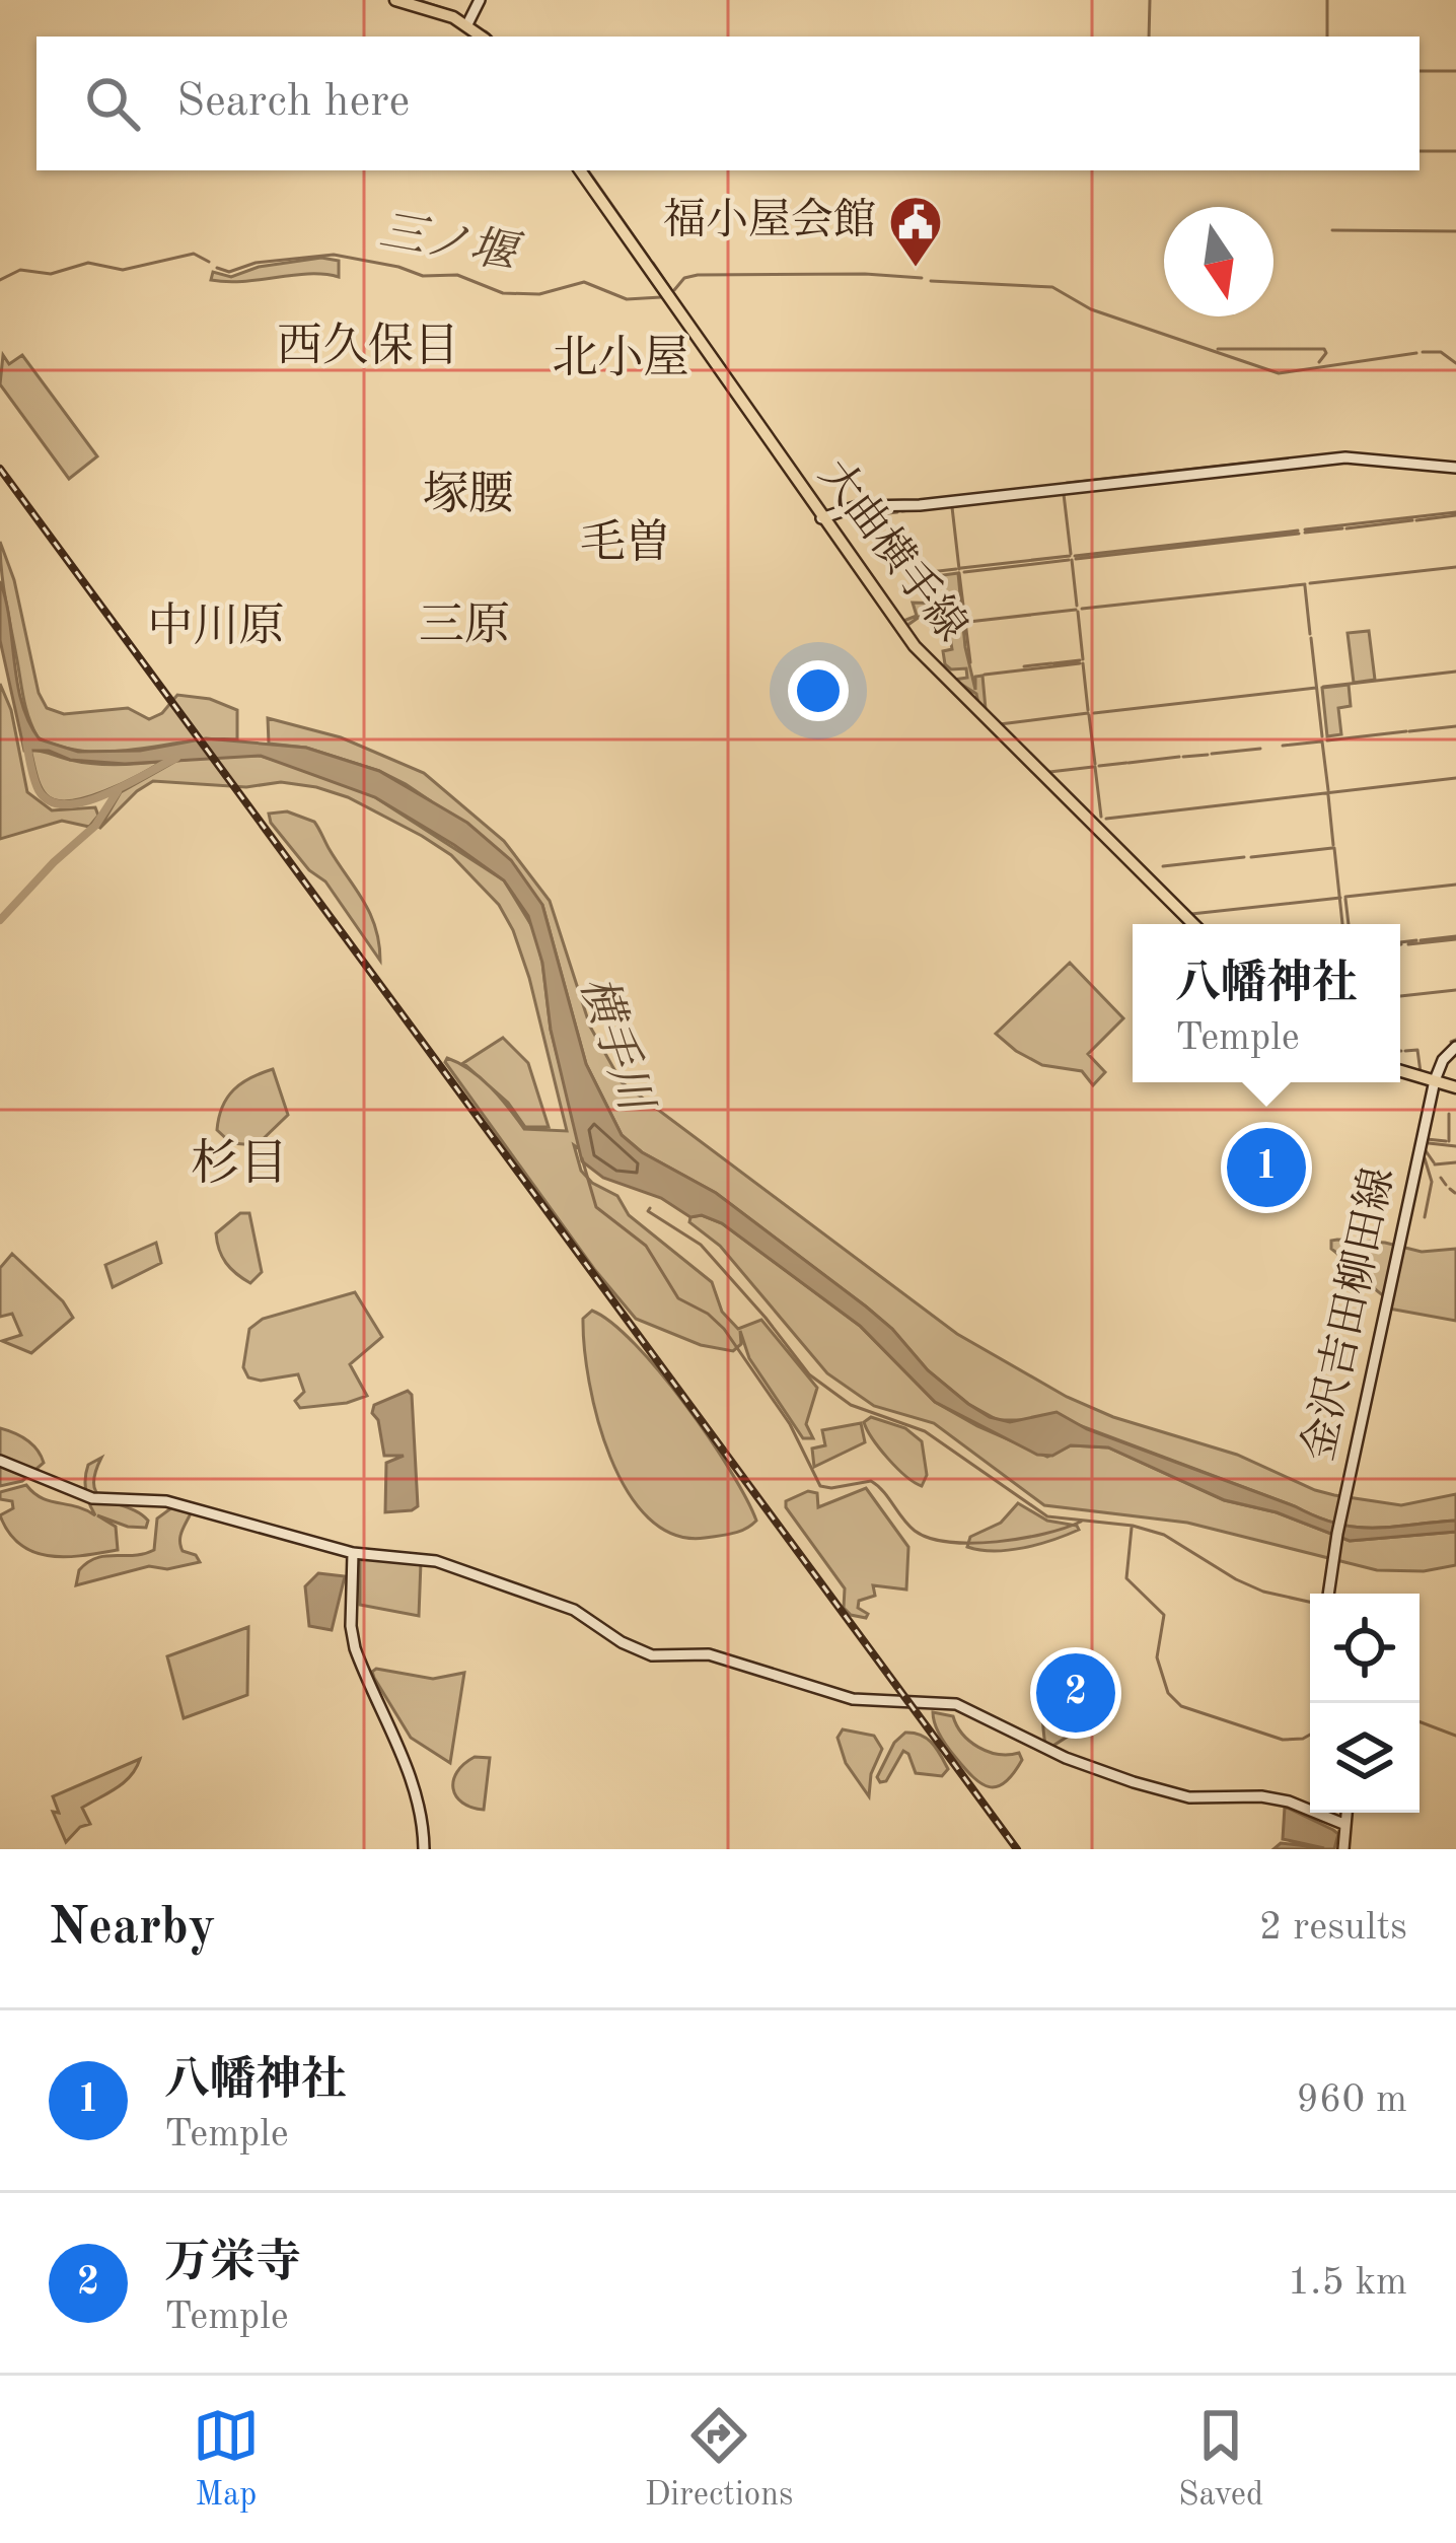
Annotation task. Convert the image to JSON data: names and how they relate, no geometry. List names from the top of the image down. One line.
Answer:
{"streets":{"main road":["大曲横手線"],"street":["金沢吉田柳田線"]},"districts":["西久保目","北小屋","塚腰","毛曽","三原","中川原","杉目"],"water":["三ノ堰","横手川"],"places":{"public building":["福小屋会館"]},"north":"bottom","page":{"search":"Search here","popup":["八幡神社","Temple"],"pins":["1","2"],"heading":["Nearby","2 results"],"list":[{"mark":"1","name":"八幡神社","note":"Temple","value":"960 m"},{"mark":"2","name":"万栄寺","note":"Temple","value":"1.5 km"}],"nav":["Map","Directions","Saved"]}}
